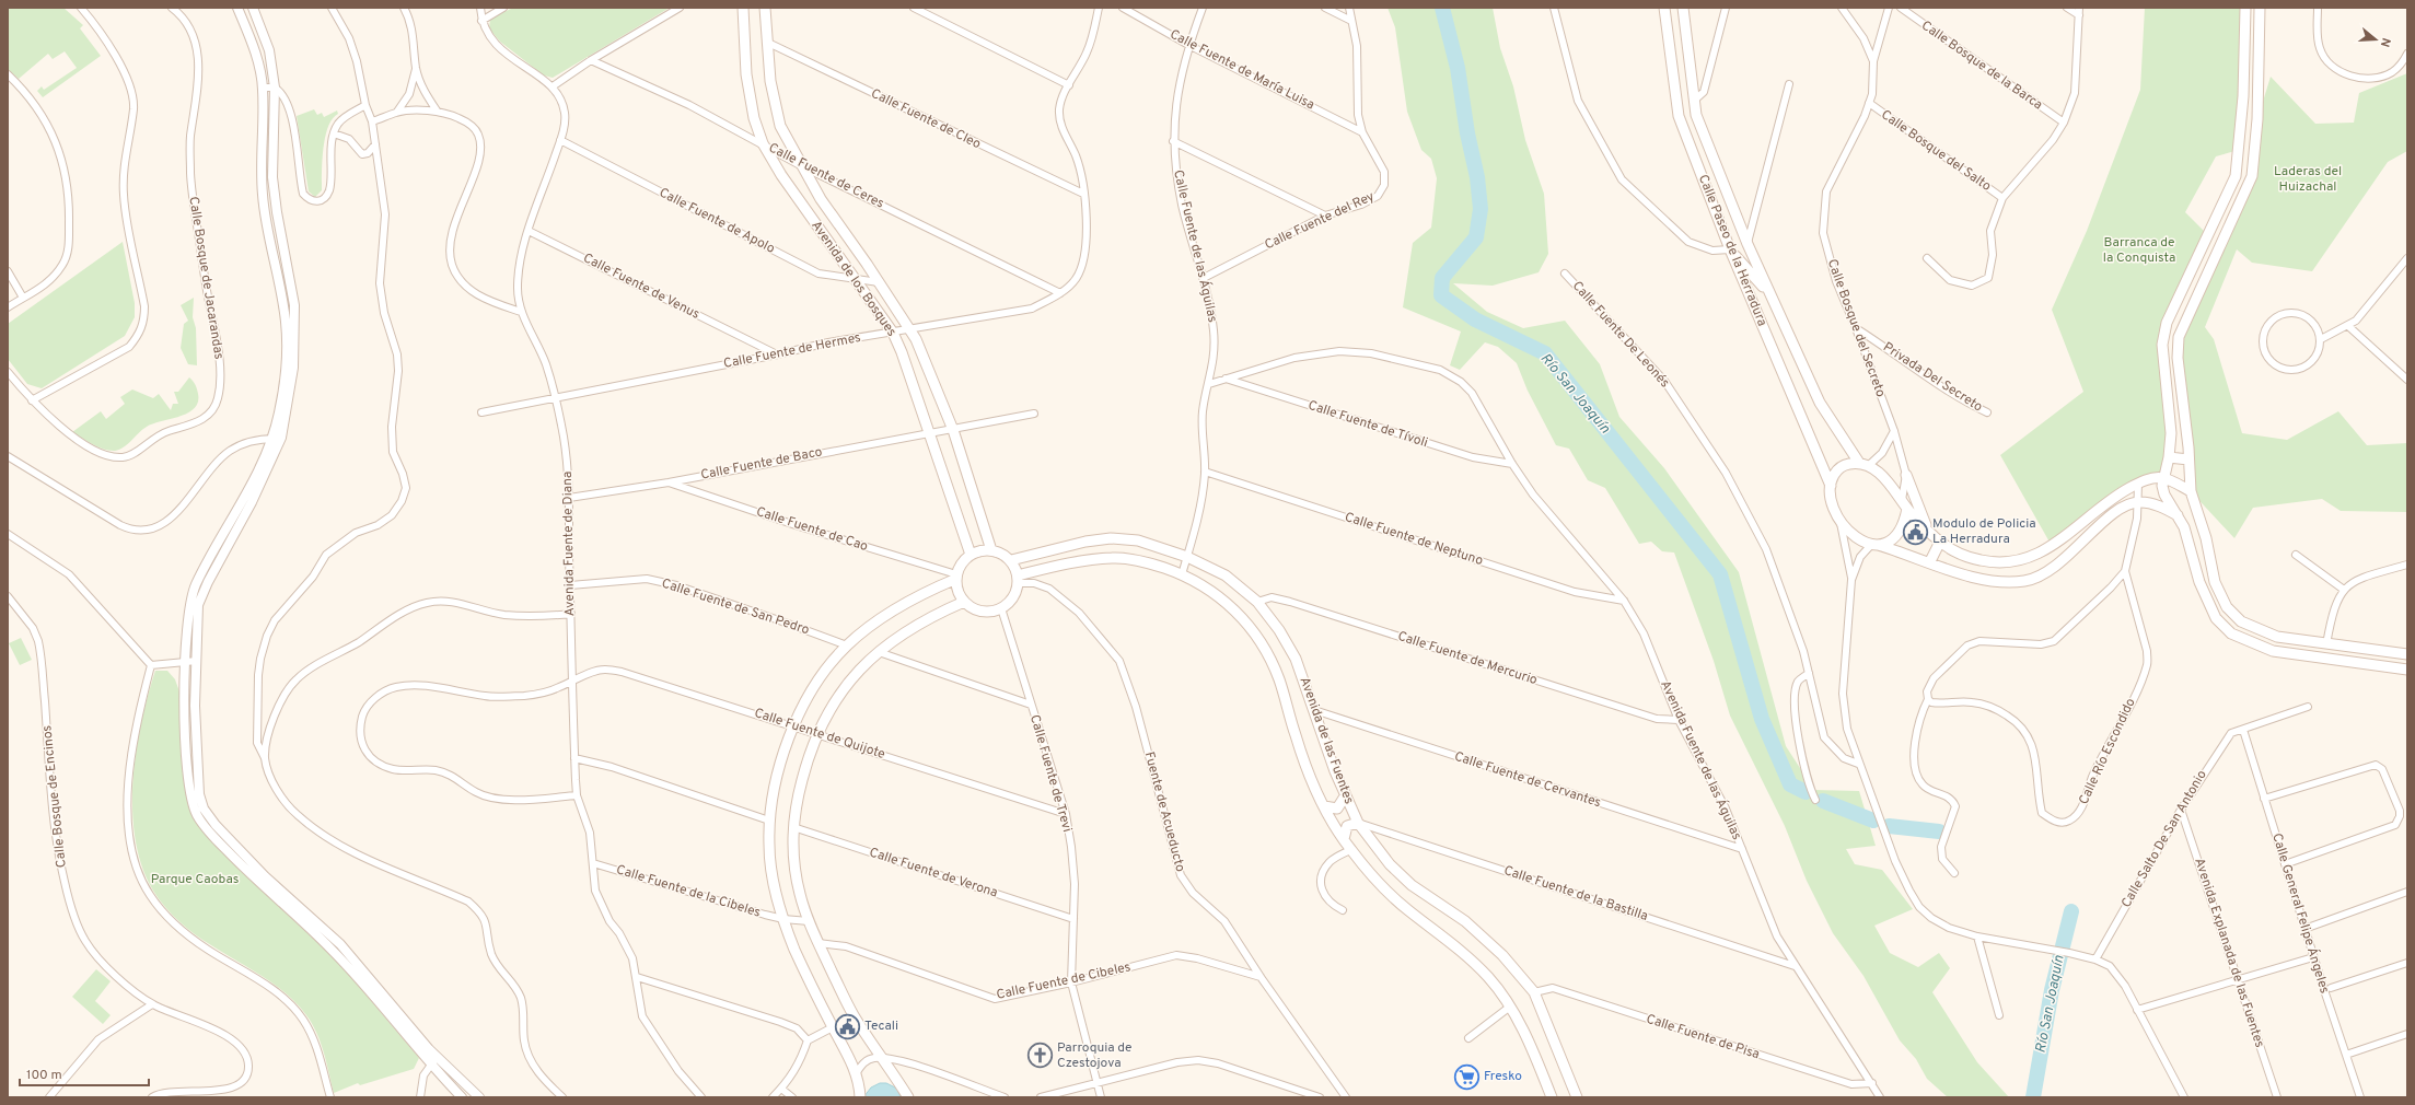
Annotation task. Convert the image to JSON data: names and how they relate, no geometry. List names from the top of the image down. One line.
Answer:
{"streets":{"main road":["Calle Paseo de la Herradura","Avenida de los Bosques","Avenida de las Fuentes"],"street":["Calle Bosque de la Barca","Calle Fuente de María Luisa","Calle Fuente de Cleo","Calle Bosque del Salto","Calle Fuente de Ceres","Calle Fuente de Apolo","Calle Fuente del Rey","Calle Fuente de las Águilas","Calle Bosque de Jacarandas","Calle Fuente de Venus","Calle Bosque del Secreto","Calle Fuente De Leonés","Calle Fuente de Hermes","Privada Del Secreto","Calle Fuente de Tívoli","Calle Fuente de Baco","Calle Fuente de Cao","Calle Fuente de Neptuno","Avenida Fuente de Diana","Calle Fuente de San Pedro","Calle Fuente de Mercurio","Calle Fuente de Quijote","Calle Río Escondido","Avenida Fuente de las Águilas","Calle Fuente de Trevi","Calle Fuente de Cervantes","Calle Bosque de Encinos","Fuente de Acueducto","Calle Salto De San Antonio","Calle Fuente de Verona","Calle Fuente de la Cibeles","Calle Fuente de la Bastilla","Calle General Felipe Ángeles","Avenida Explanada de las Fuentes","Calle Fuente de Cibeles","Calle Fuente de Pisa"]},"crossings":[["Calle Fuente de María Luisa","Calle Fuente del Rey"],["Calle Fuente de María Luisa","Calle Fuente de las Águilas"],["Calle Fuente de Cleo","Avenida de los Bosques"],["Calle Fuente de Cleo","Calle Fuente de Hermes"],["Calle Bosque del Salto","Calle Bosque del Secreto"],["Calle Fuente de Ceres","Avenida de los Bosques"],["Calle Fuente de Ceres","Calle Fuente de Hermes"],["Calle Fuente de Apolo","Avenida de los Bosques"],["Calle Fuente de Apolo","Avenida Fuente de Diana"],["Calle Fuente del Rey","Calle Fuente de las Águilas"],["Calle Fuente de las Águilas","Avenida Fuente de las Águilas"],["Calle Paseo de la Herradura","Calle Bosque del Secreto"],["Avenida de los Bosques","Calle Fuente de Hermes"],["Avenida de los Bosques","Calle Fuente de Baco"],["Avenida de los Bosques","Calle Fuente de Cao"],["Avenida de los Bosques","Avenida de las Fuentes"],["Avenida de los Bosques","Calle Fuente de Trevi"],["Avenida de los Bosques","Fuente de Acueducto"],["Calle Fuente de Venus","Calle Fuente de Hermes"],["Calle Fuente de Venus","Avenida Fuente de Diana"],["Calle Bosque del Secreto","Privada Del Secreto"],["Calle Fuente de Hermes","Avenida Fuente de Diana"],["Calle Fuente de Tívoli","Avenida Fuente de las Águilas"],["Calle Fuente de Baco","Calle Fuente de Cao"],["Calle Fuente de Baco","Avenida Fuente de Diana"],["Calle Fuente de Cao","Avenida de las Fuentes"],["Calle Fuente de Cao","Calle Fuente de Trevi"],["Calle Fuente de Cao","Fuente de Acueducto"],["Calle Fuente de Neptuno","Avenida Fuente de las Águilas"],["Avenida Fuente de Diana","Calle Fuente de San Pedro"],["Avenida Fuente de Diana","Calle Fuente de Quijote"],["Avenida Fuente de Diana","Calle Fuente de la Cibeles"],["Calle Fuente de Mercurio","Avenida de las Fuentes"],["Calle Fuente de Mercurio","Avenida Fuente de las Águilas"],["Calle Fuente de Quijote","Calle Fuente de Trevi"],["Avenida de las Fuentes","Calle Fuente de Trevi"],["Avenida de las Fuentes","Calle Fuente de Cervantes"],["Avenida de las Fuentes","Fuente de Acueducto"],["Avenida de las Fuentes","Calle Fuente de la Bastilla"],["Avenida de las Fuentes","Calle Fuente de Pisa"],["Avenida Fuente de las Águilas","Calle Fuente de Cervantes"],["Avenida Fuente de las Águilas","Calle Fuente de la Bastilla"],["Avenida Fuente de las Águilas","Calle Fuente de Pisa"],["Calle Fuente de Trevi","Fuente de Acueducto"],["Calle Fuente de Trevi","Calle Fuente de Verona"],["Calle Fuente de Trevi","Calle Fuente de Cibeles"],["Fuente de Acueducto","Calle Fuente de Cibeles"],["Calle Salto De San Antonio","Calle General Felipe Ángeles"],["Calle Salto De San Antonio","Avenida Explanada de las Fuentes"]],"water":["Río San Joaquín"],"parks":["Laderas del Huizachal","Barranca de la Conquista","Parque Caobas"],"places":{"public building":["Modulo de Policia La Herradura","Tecali"],"church":["Parroquia de Czestojova"],"supermarket":["Fresko"]},"scale_bar":"100 m","north":"right"}
